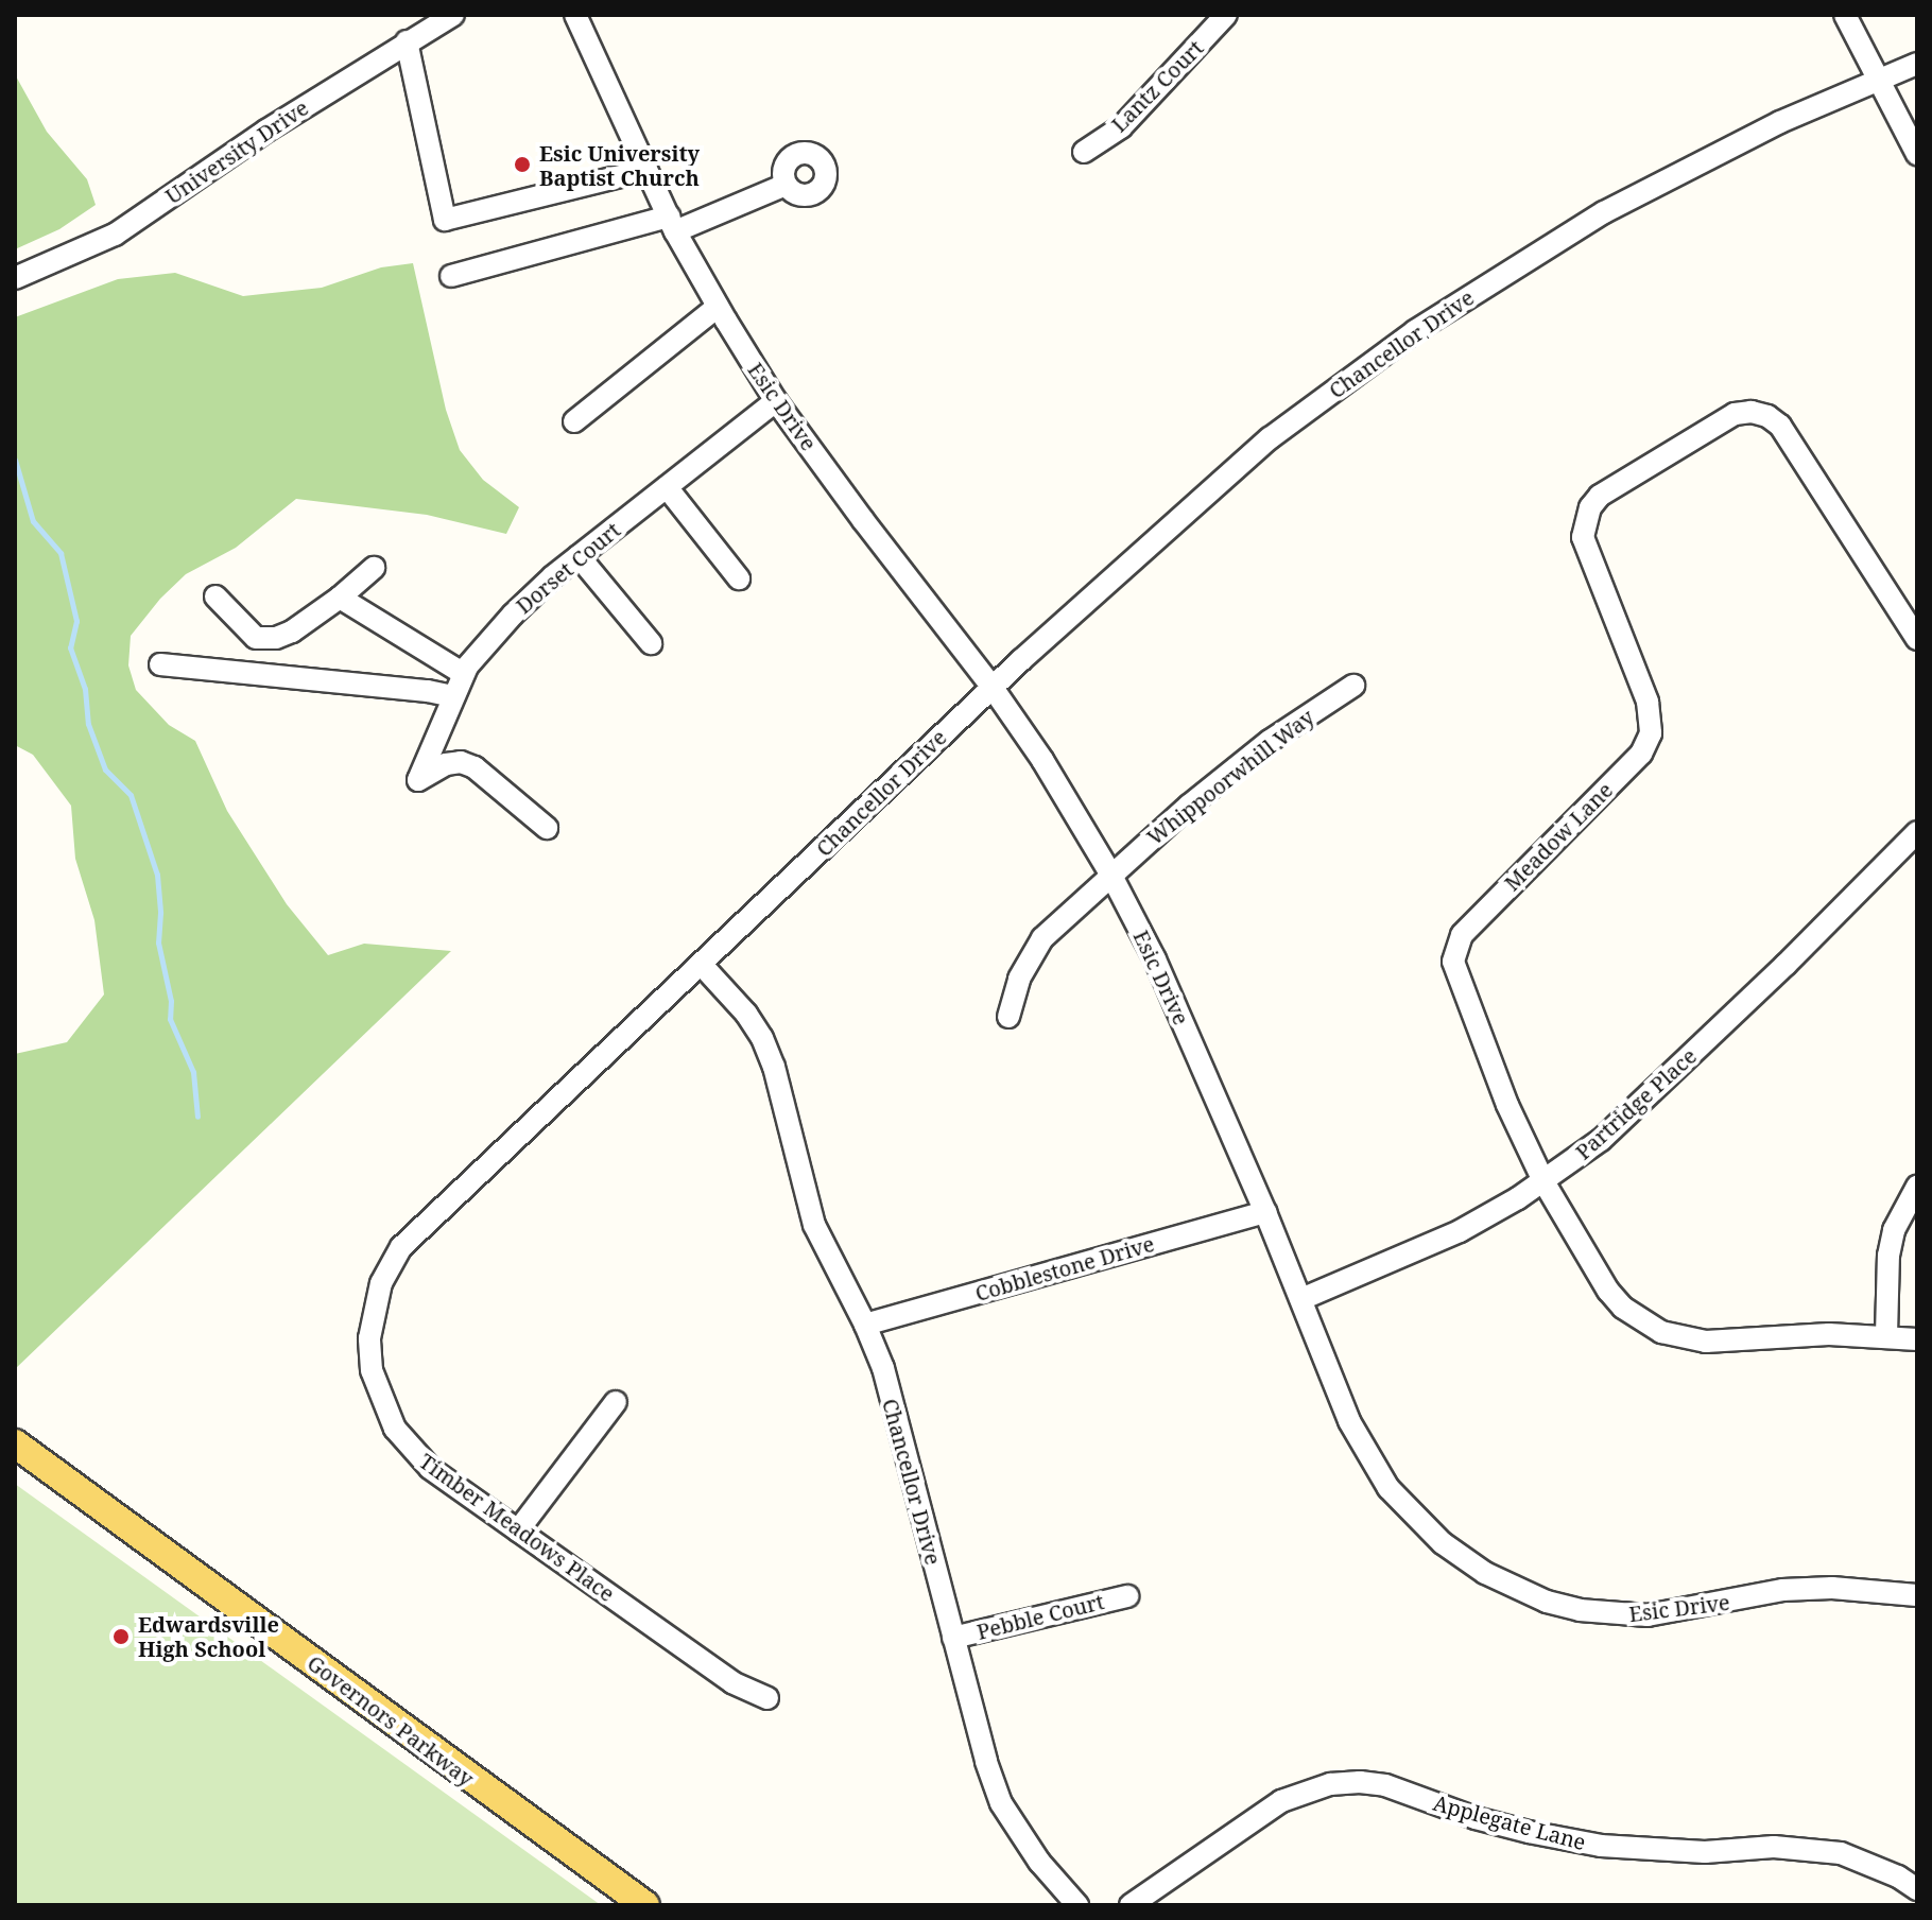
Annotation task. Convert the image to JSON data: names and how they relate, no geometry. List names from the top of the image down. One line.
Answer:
{"streets":{"main road":["Governors Parkway"],"street":["Lantz Court","University Drive","Chancellor Drive","Esic Drive","Dorset Court","Whippoorwhill Way","Meadow Lane","Partridge Place","Cobblestone Drive","Timber Meadows Place","Pebble Court","Applegate Lane"]},"crossings":[["Chancellor Drive","Esic Drive"],["Chancellor Drive","Cobblestone Drive"],["Chancellor Drive","Timber Meadows Place"],["Chancellor Drive","Pebble Court"],["Esic Drive","Dorset Court"],["Esic Drive","Whippoorwhill Way"],["Esic Drive","Partridge Place"],["Esic Drive","Cobblestone Drive"],["Meadow Lane","Partridge Place"]],"places":["Esic University Baptist Church","Edwardsville High School"]}
